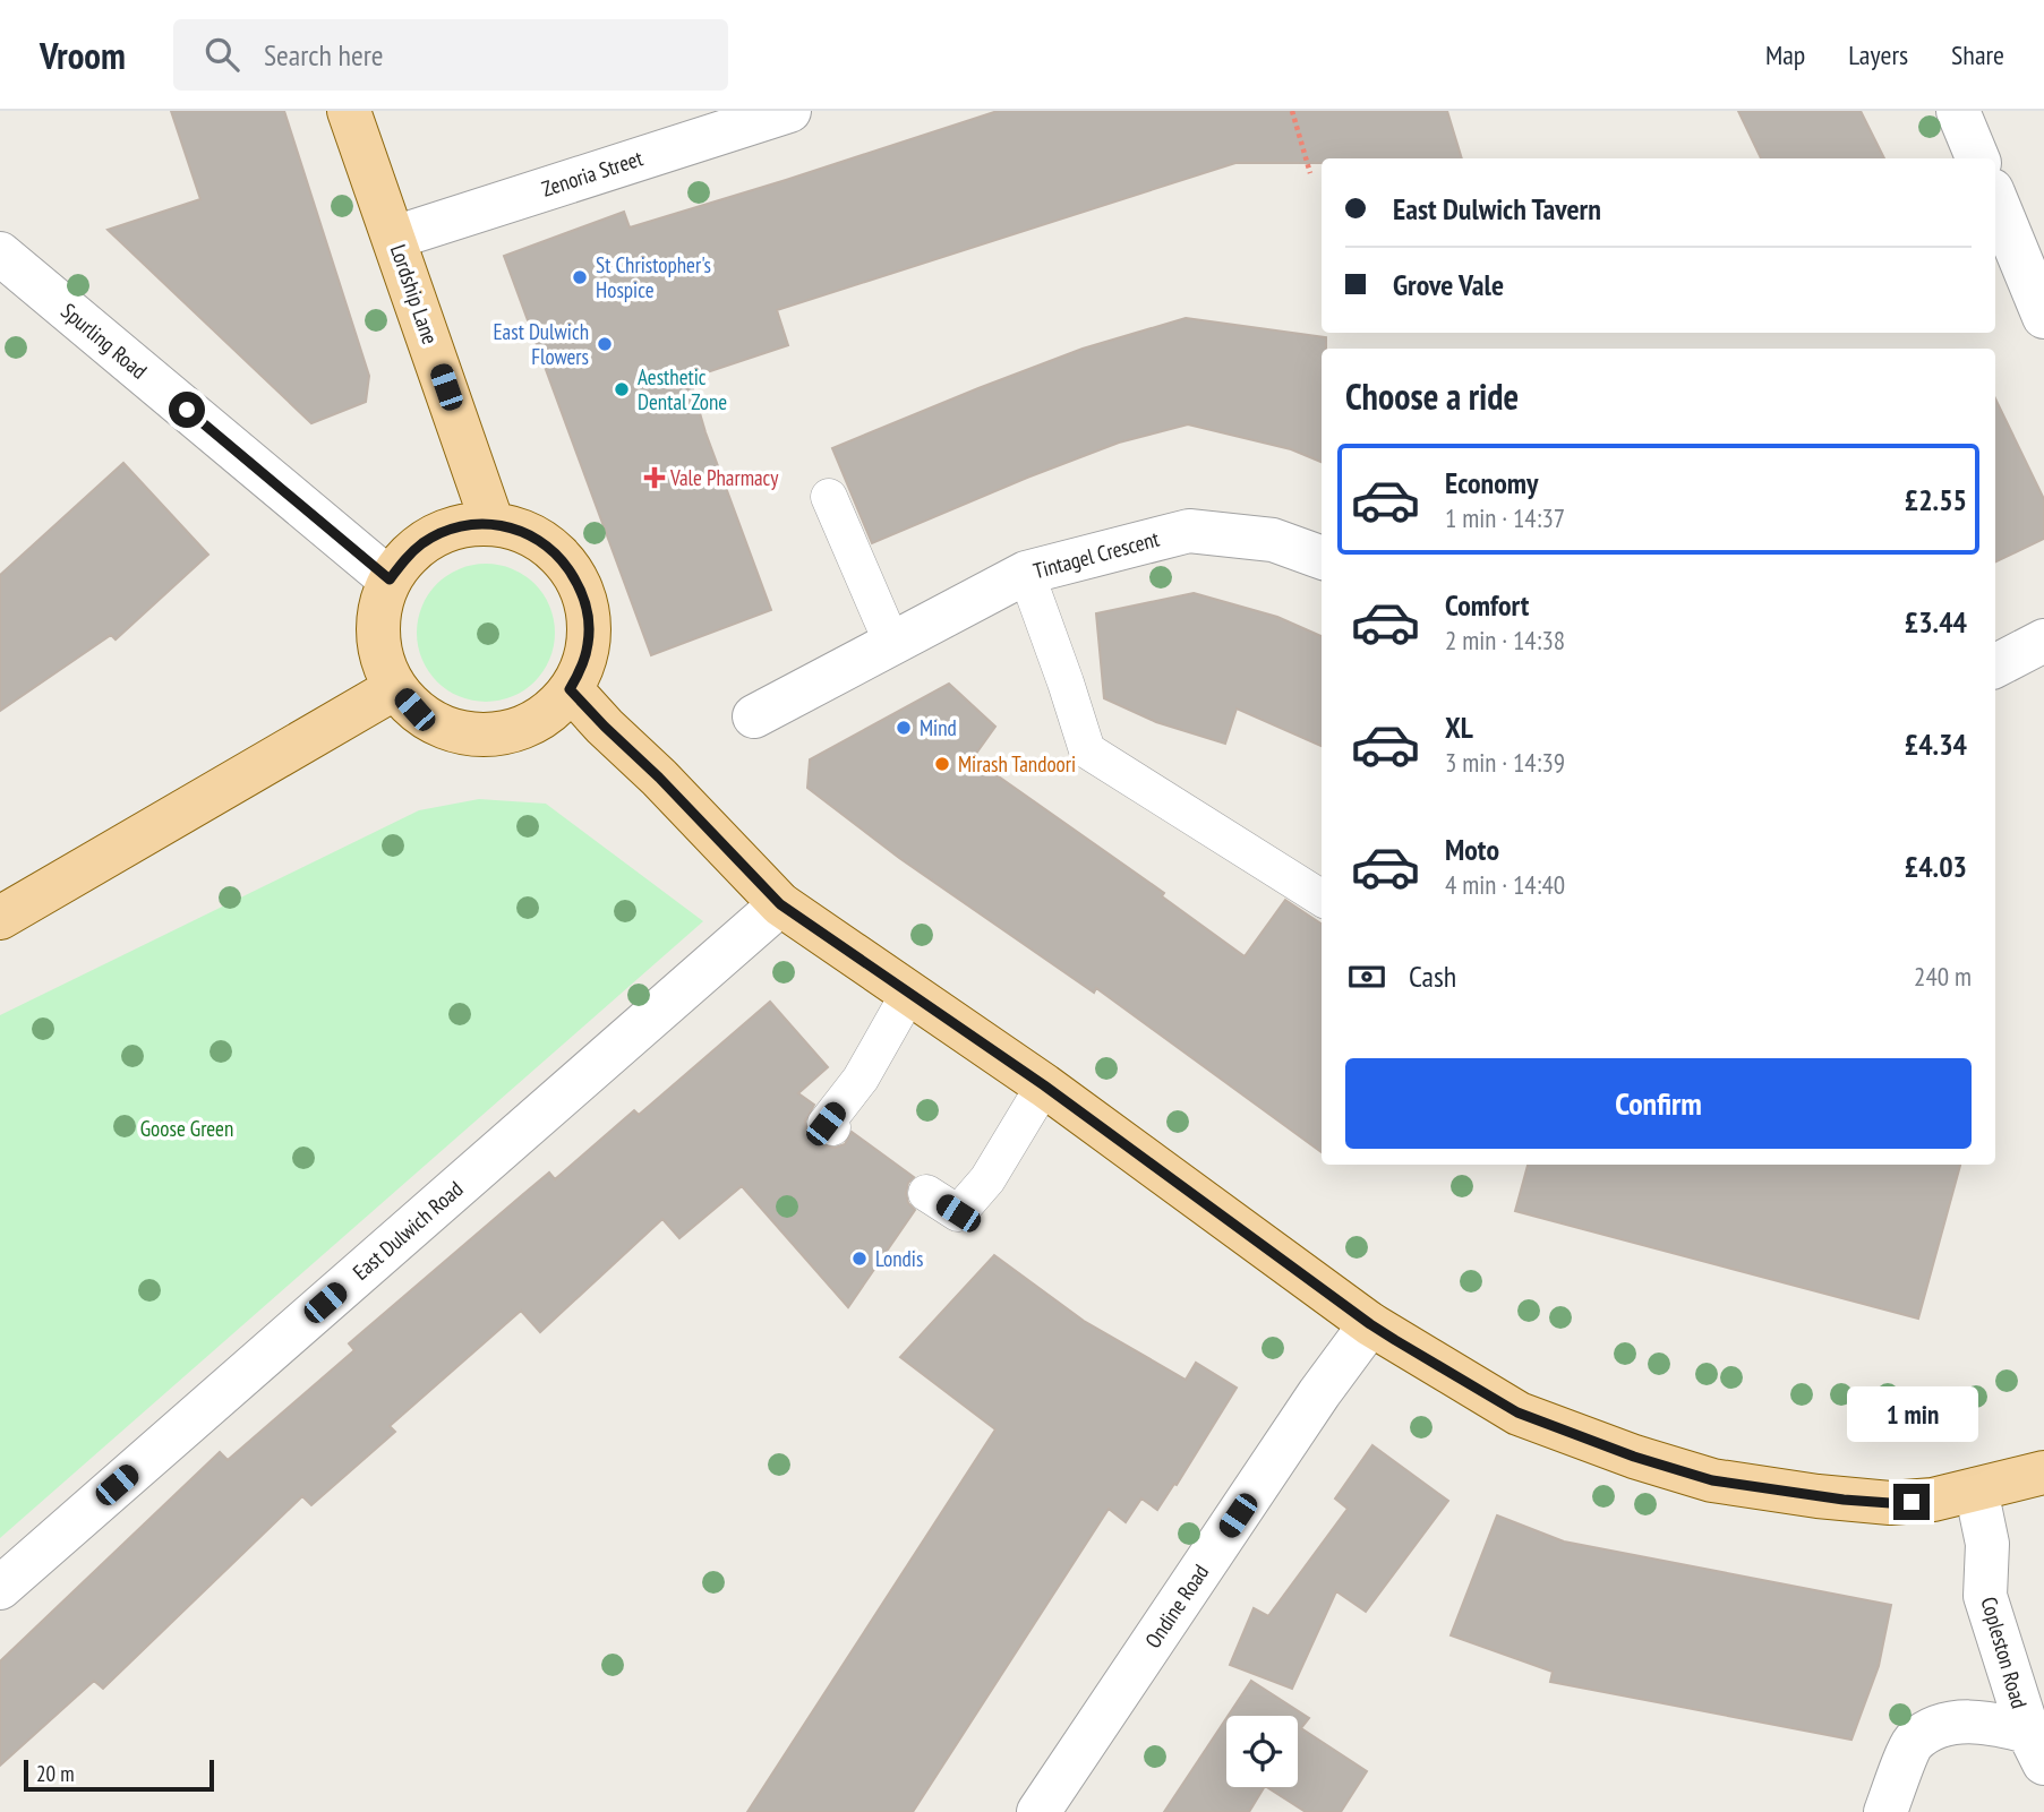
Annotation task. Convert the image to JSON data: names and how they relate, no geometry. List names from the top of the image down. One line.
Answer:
{"streets":{"main road":["Lordship Lane"],"street":["Zenoria Street","Spurling Road","Tintagel Crescent","East Dulwich Road","Ondine Road","Copleston Road"]},"crossings":[["Zenoria Street","Lordship Lane"],["Lordship Lane","Spurling Road"]],"parks":["Goose Green"],"places":{"other":["St Christopher's Hospice","East Dulwich Flowers","Aesthetic Dental Zone","Mind","Mirash Tandoori","Londis"],"health":["Vale Pharmacy"]},"scale_bar":"20 m","page":{"header":"Vroom","search":"Search here","nav":["Map","Layers","Share"],"banner":["East Dulwich Tavern","Grove Vale"],"heading":"Choose a ride","list":[{"name":"Economy","note":"1 min · 14:37","value":"£2.55"},{"name":"Comfort","note":"2 min · 14:38","value":"£3.44"},{"name":"XL","note":"3 min · 14:39","value":"£4.34"},{"name":"Moto","note":"4 min · 14:40","value":"£4.03"}],"pay":["Cash","240 m"],"buttons":"Confirm","bubble":"1 min","scale":"20 m"}}
